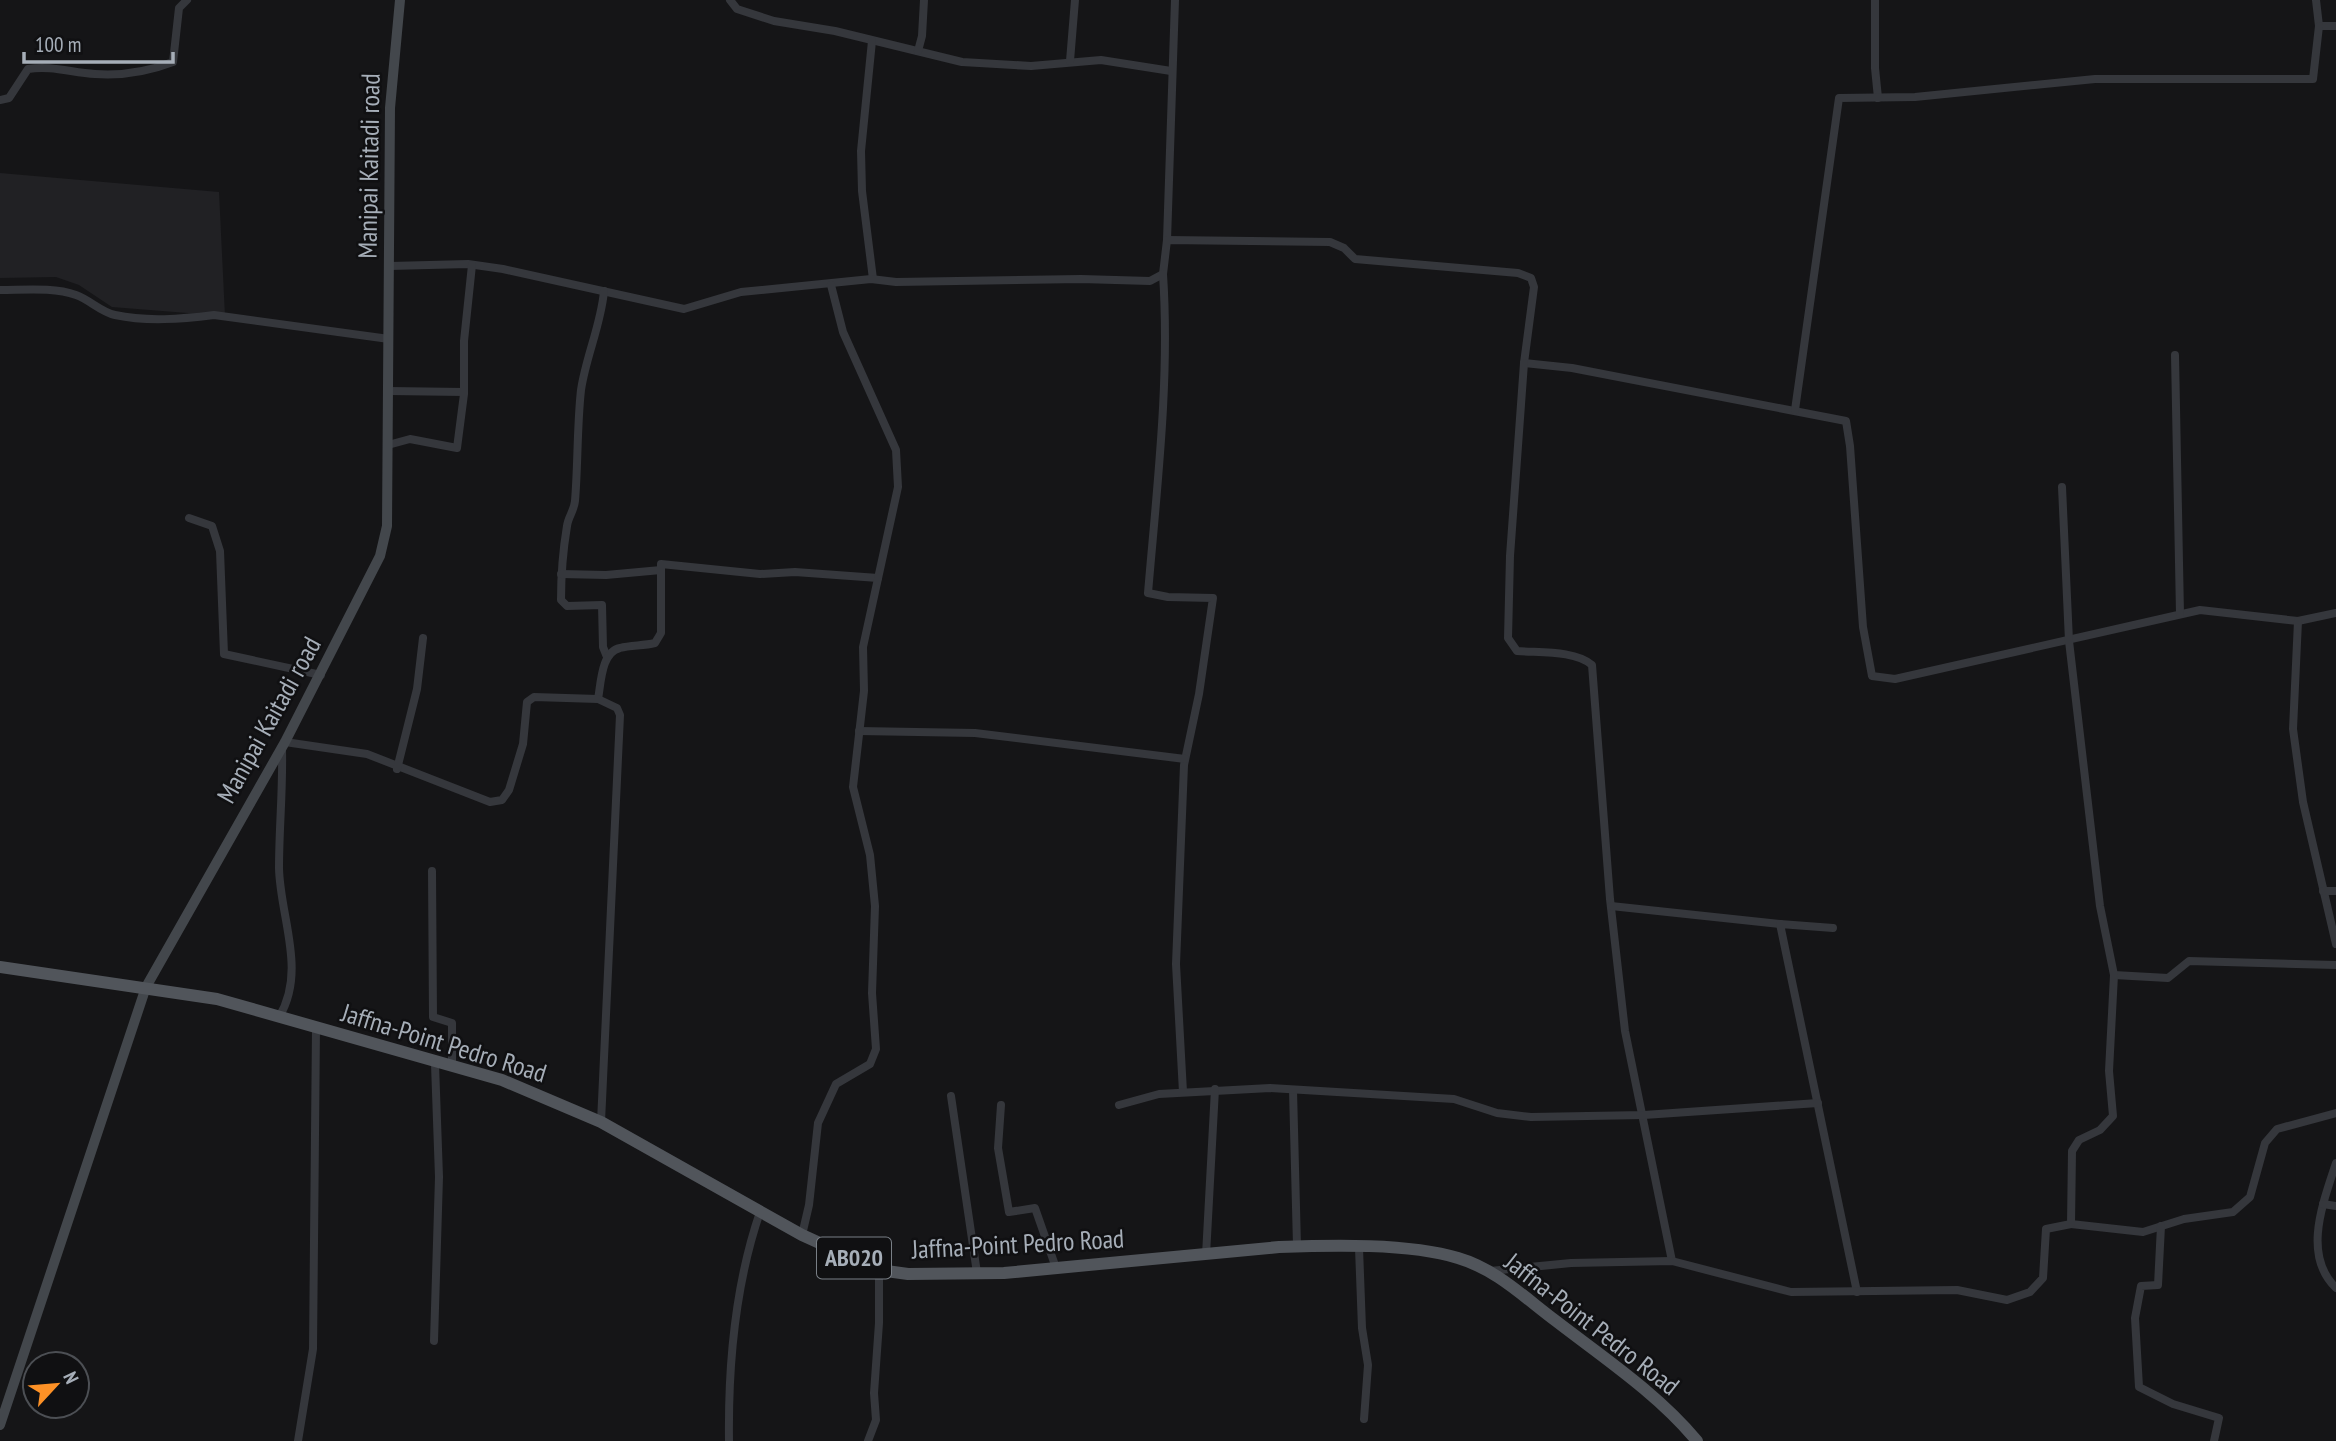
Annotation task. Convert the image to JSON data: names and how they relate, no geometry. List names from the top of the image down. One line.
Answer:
{"streets":{"main road":["Manipai Kaitadi road","Jaffna-Point Pedro Road","AB020"]},"crossings":[["Manipai Kaitadi road","Jaffna-Point Pedro Road"]],"scale_bar":"100 m","north":"top right"}
